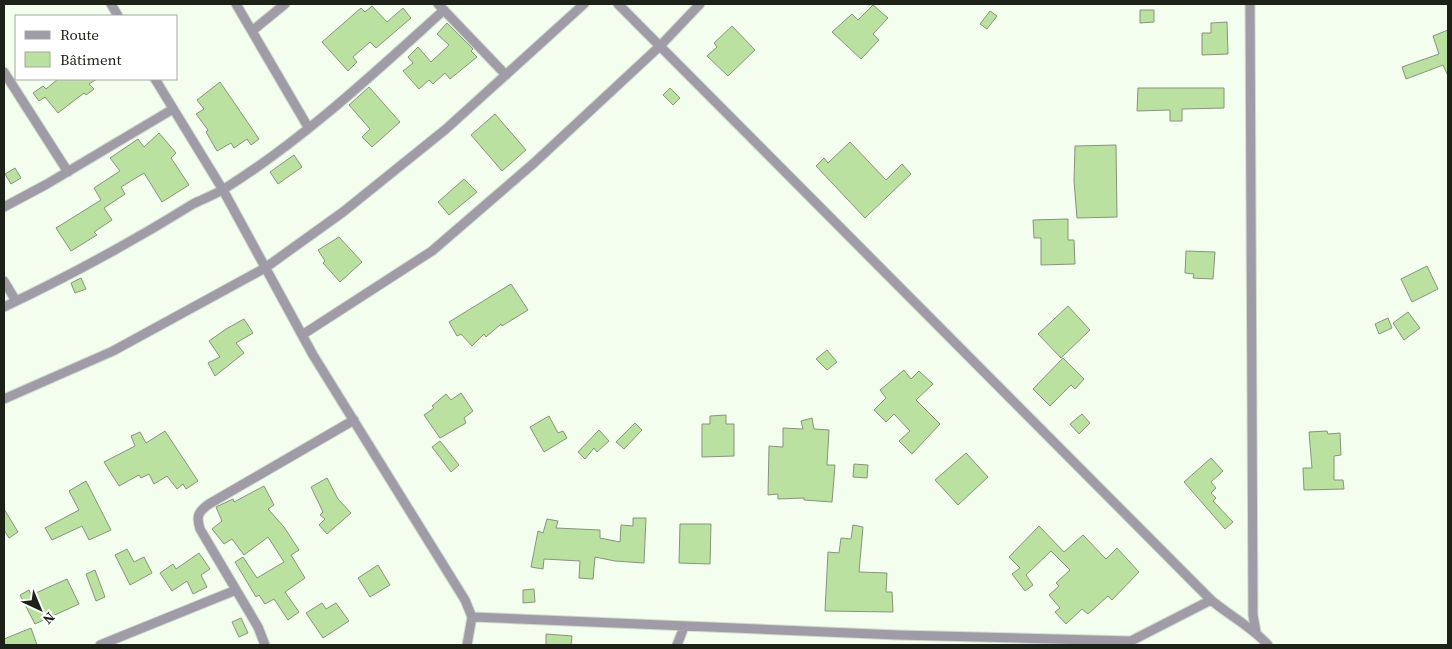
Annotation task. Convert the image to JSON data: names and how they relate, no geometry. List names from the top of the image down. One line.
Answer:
{"legend":["Route","Bâtiment"],"north":"bottom right"}
